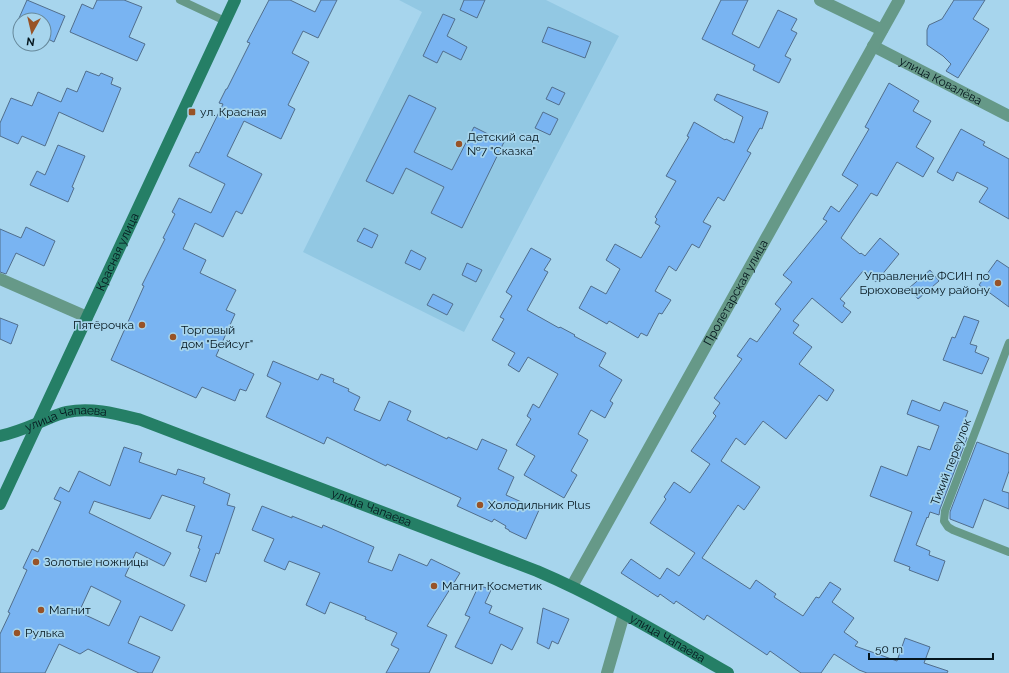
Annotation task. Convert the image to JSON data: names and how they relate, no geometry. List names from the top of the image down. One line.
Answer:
{"streets":{"street":["улица Ковалёва","Красная улица","Пролетарская улица","улица Чапаева"],"lane":["Тихий переулок"]},"crossings":[["улица Ковалёва","Пролетарская улица"],["Красная улица","улица Чапаева"],["Пролетарская улица","улица Чапаева"]],"places":{"transit":["ул. Красная"],"other":["Детский сад №7 \"Сказка\"","Управление ФСИН по Брюховецкому району","Пятёрочка","Торговый дом \"Бейсуг\"","Холодильник Plus","Золотые ножницы","Магнит Косметик","Магнит","Рулька"]},"scale_bar":"50 m","north":"bottom"}
